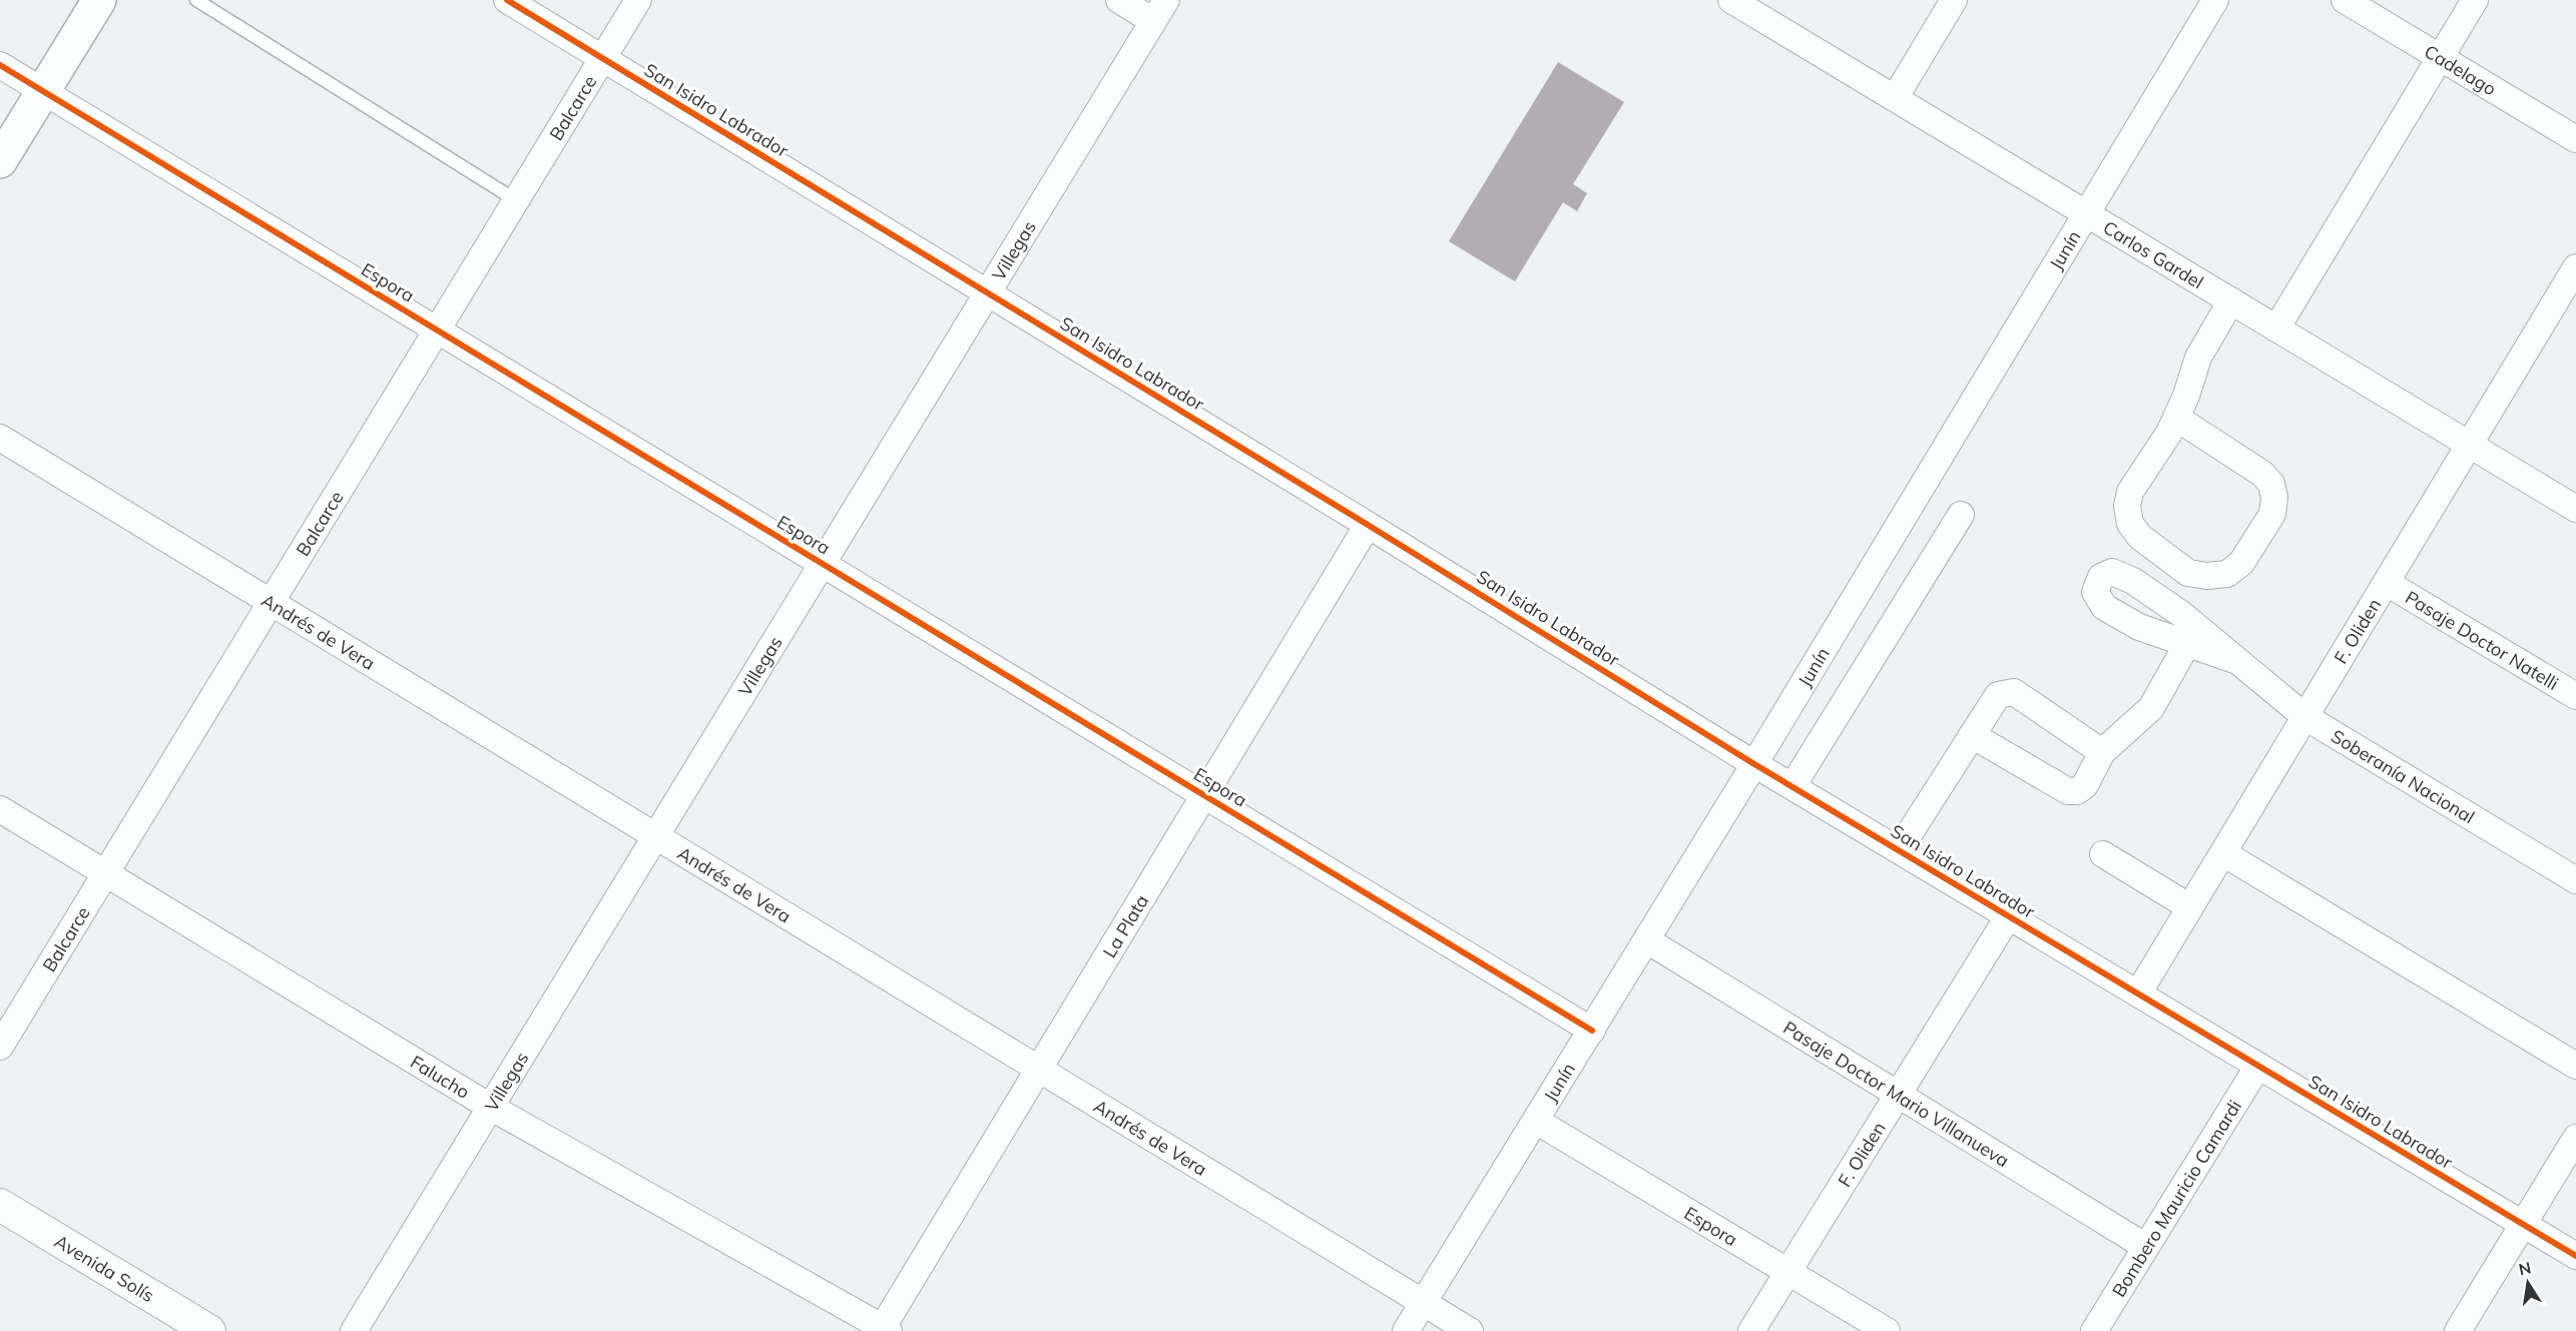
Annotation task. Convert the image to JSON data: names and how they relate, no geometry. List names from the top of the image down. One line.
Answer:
{"streets":{"street":["Cadelago","Balcarce","San Isidro Labrador","Villegas","Junín","Carlos Gardel","Espora","F. Oliden","Andrés de Vera","Pasaje Doctor Natelli","Soberanía Nacional","La Plata","Falucho","Pasaje Doctor Mario Villanueva","Bombero Mauricio Camardi","Avenida Solís"]},"crossings":[["Balcarce","San Isidro Labrador"],["Balcarce","Espora"],["Balcarce","Andrés de Vera"],["Balcarce","Falucho"],["San Isidro Labrador","Villegas"],["San Isidro Labrador","Junín"],["San Isidro Labrador","F. Oliden"],["San Isidro Labrador","La Plata"],["San Isidro Labrador","Bombero Mauricio Camardi"],["Villegas","Espora"],["Villegas","Andrés de Vera"],["Villegas","Falucho"],["Junín","Carlos Gardel"],["Junín","Espora"],["Junín","Andrés de Vera"],["Junín","Pasaje Doctor Mario Villanueva"],["Carlos Gardel","F. Oliden"],["Espora","F. Oliden"],["Espora","La Plata"],["F. Oliden","Pasaje Doctor Natelli"],["F. Oliden","Soberanía Nacional"],["F. Oliden","Pasaje Doctor Mario Villanueva"],["Andrés de Vera","La Plata"],["La Plata","Falucho"],["Pasaje Doctor Mario Villanueva","Bombero Mauricio Camardi"]],"north":"top"}
